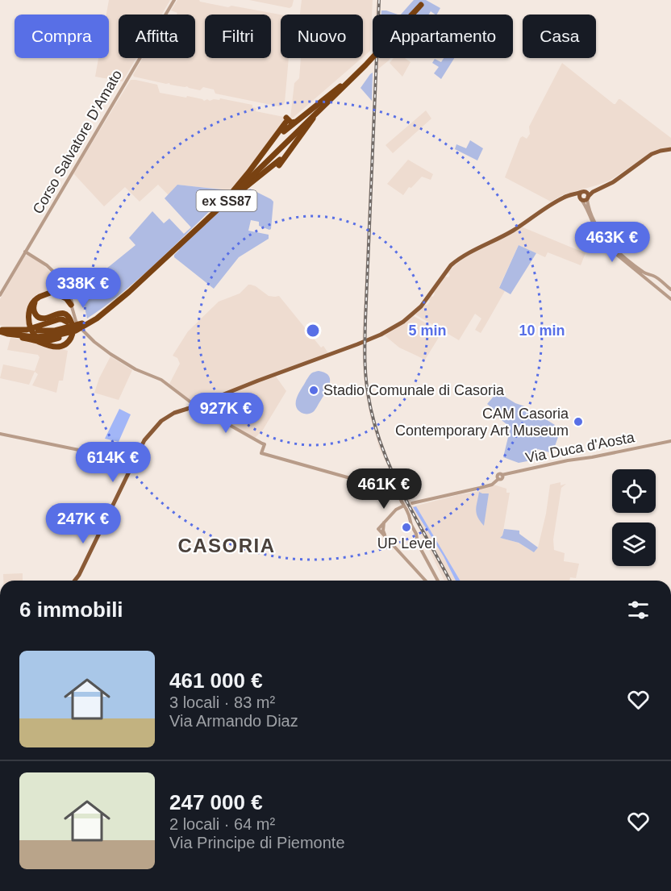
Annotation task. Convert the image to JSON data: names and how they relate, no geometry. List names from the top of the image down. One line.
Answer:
{"streets":{"highway":["ex SS87"],"street":["Corso Salvatore D'Amato","Via Duca d'Aosta"]},"districts":["CASORIA"],"places":["Stadio Comunale di Casoria","CAM Casoria Contemporary Art Museum","UP Level"],"page":{"chip":["Compra","Affitta","Filtri","Nuovo","Appartamento","Casa"],"price":["463K €","338K €","927K €","614K €","461K €","247K €"],"heading":"6 immobili","list":[{"name":"461 000 €","note":"3 locali · 83 m² · Via Armando Diaz"},{"name":"247 000 €","note":"2 locali · 64 m² · Via Principe di Piemonte"}]},"rings":["5 min","10 min"]}
